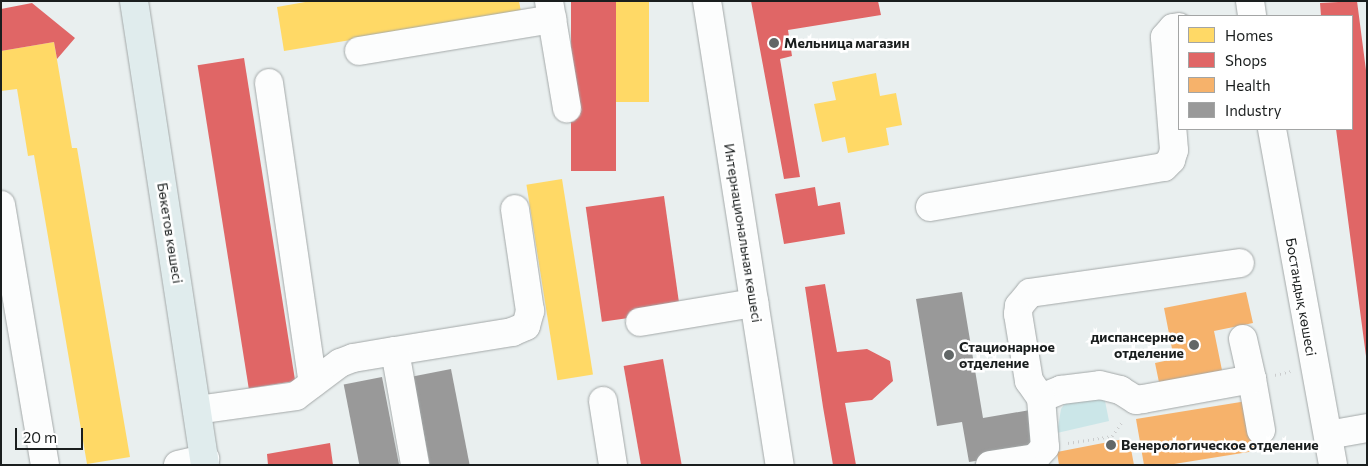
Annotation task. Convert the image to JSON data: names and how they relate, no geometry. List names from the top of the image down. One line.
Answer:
{"streets":{"main road":["Бөкетов көшесі"],"street":["Интернациональная көшесі","Бостандық көшесі"]},"places":["Мельница магазин","диспансерное отделение","Стационарное отделение","Венерологическое отделение"],"legend":["Homes","Shops","Health","Industry"],"scale_bar":"20 m"}
